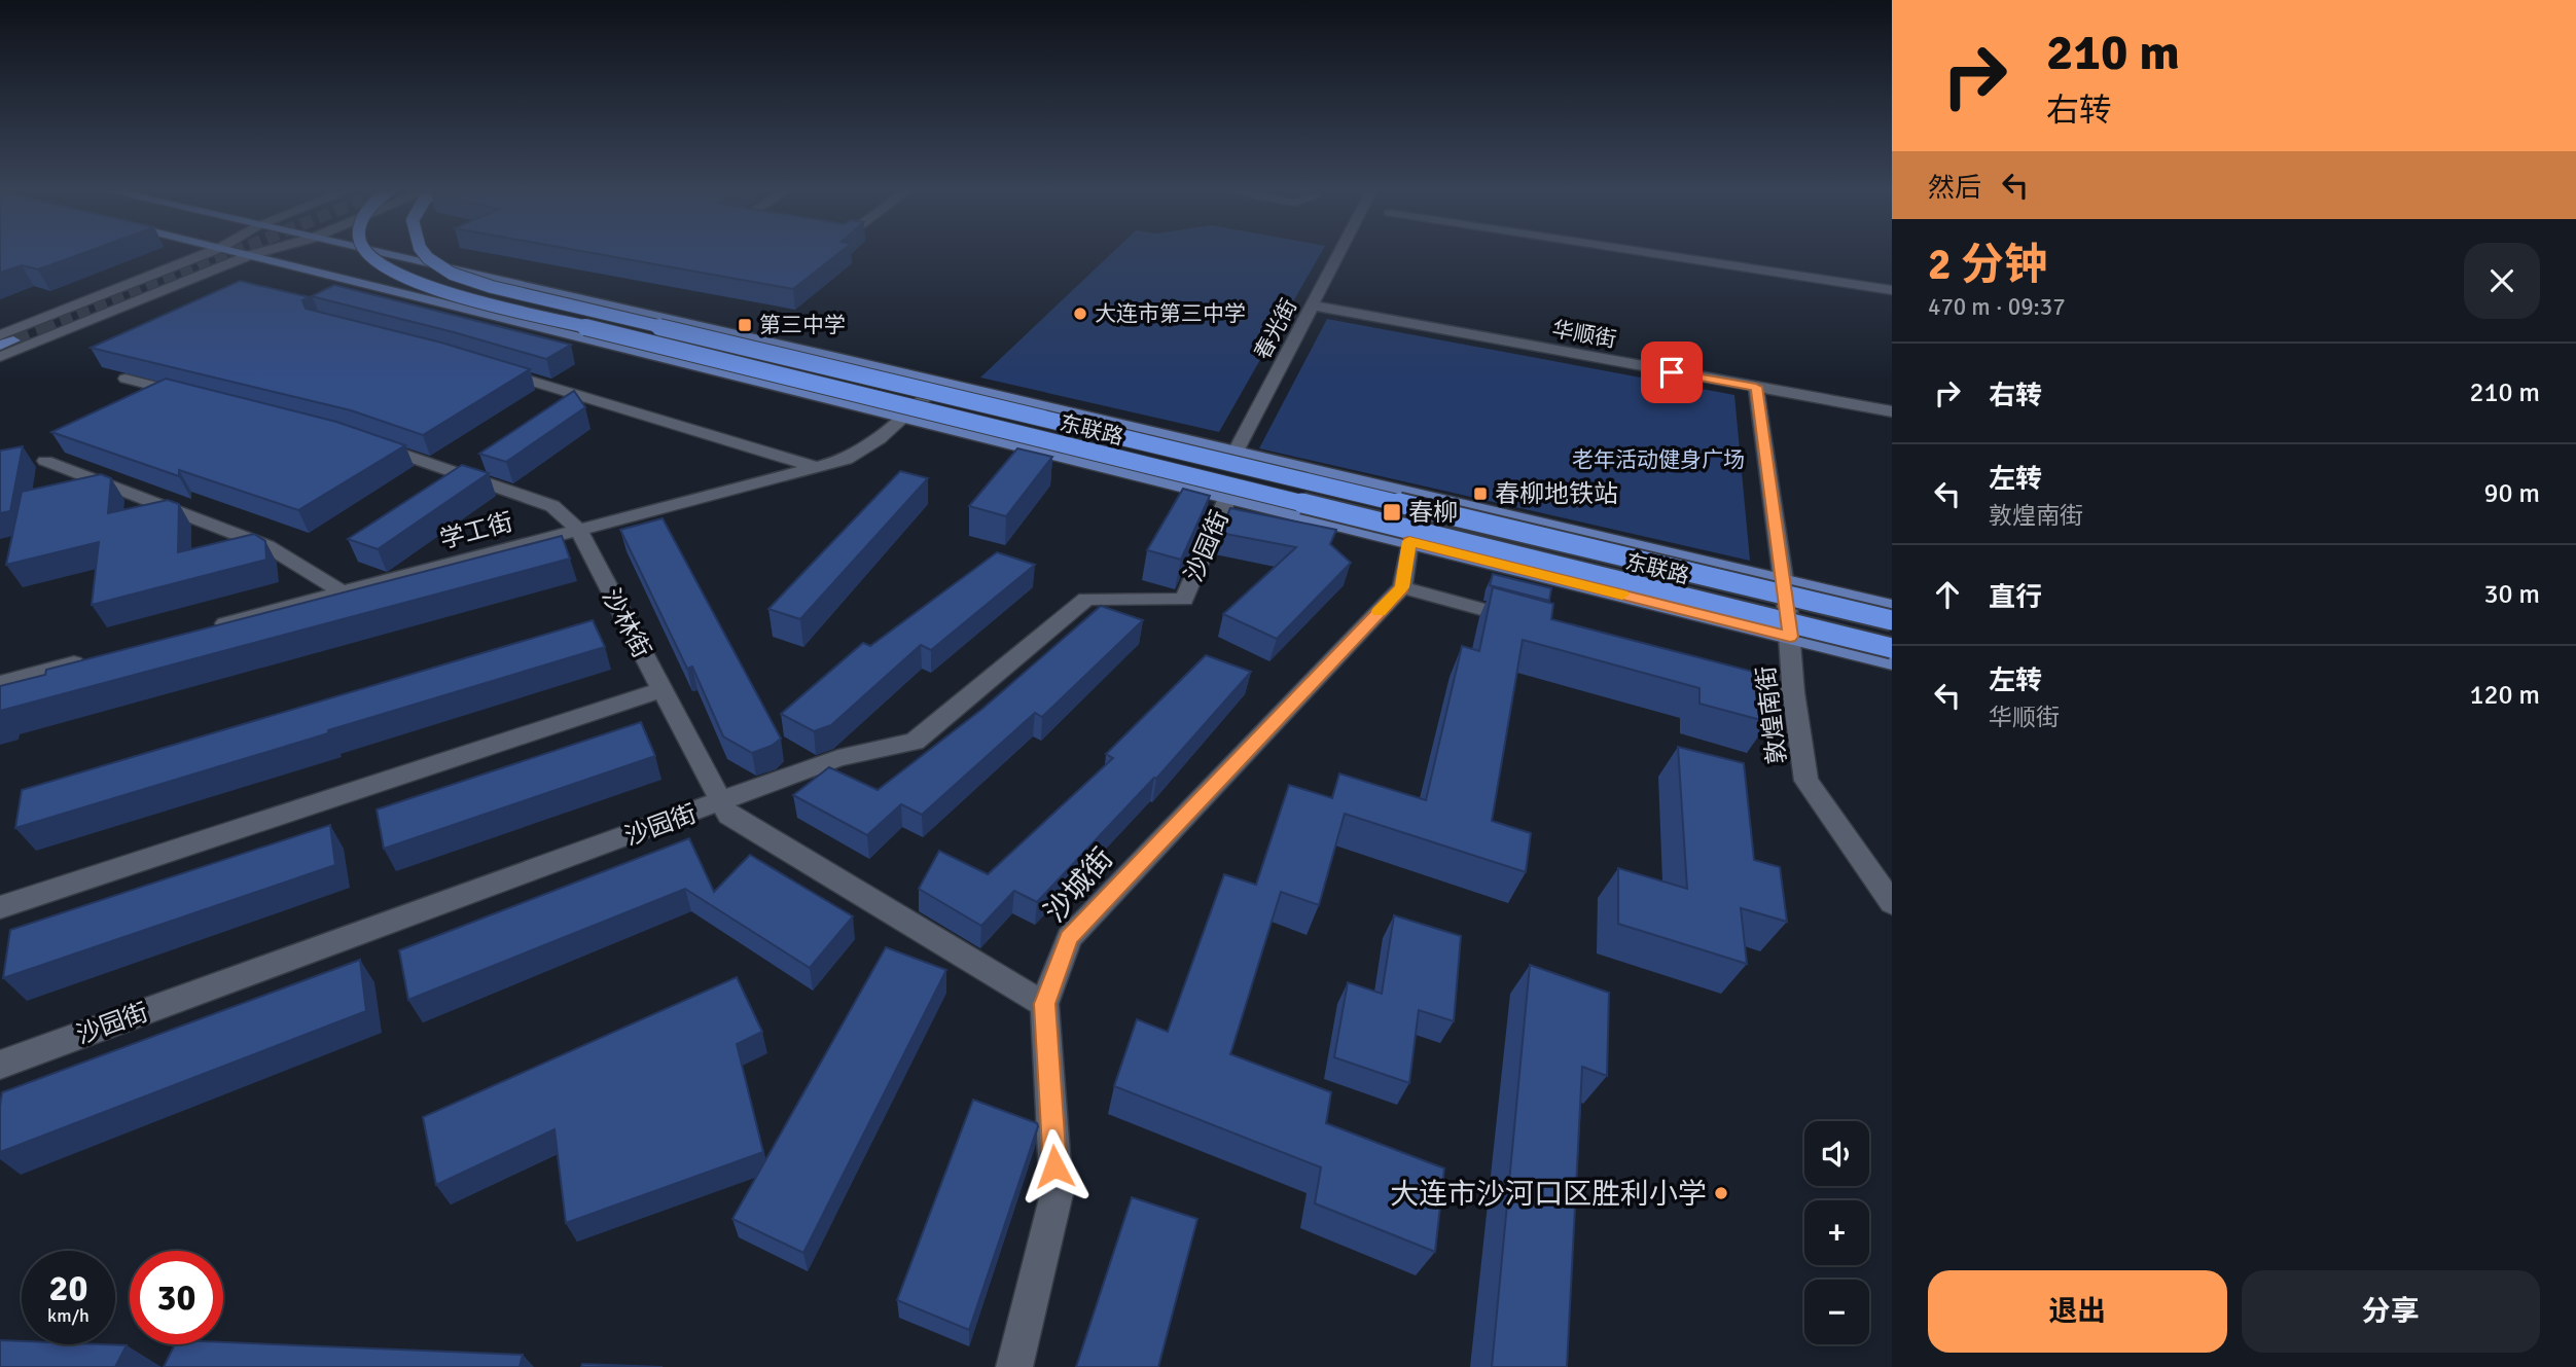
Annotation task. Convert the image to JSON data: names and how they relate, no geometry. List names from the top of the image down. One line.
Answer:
{"streets":{"highway":["东联路"],"street":["春光街","华顺街","学工街","沙园街","沙林街","敦煌南街","沙城街"]},"crossings":[["春光街","华顺街"],["华顺街","敦煌南街"],["学工街","沙林街"],["沙园街","沙林街"],["沙林街","沙城街"]],"parks":["老年活动健身广场"],"places":{"other":["大连市第三中学","大连市沙河口区胜利小学"],"transit":["第三中学","春柳地铁站","春柳"]},"page":{"turn":["210 m","右转"],"then":"然后","heading":["2 分钟","470 m · 09:37"],"list":[{"name":"右转","value":"210 m"},{"name":"左转","note":"敦煌南街","value":"90 m"},{"name":"直行","value":"30 m"},{"name":"左转","note":"华顺街","value":"120 m"}],"map_buttons":["+","−"],"speed":"20 km/h","limit":"30","buttons":["退出","分享"]}}
